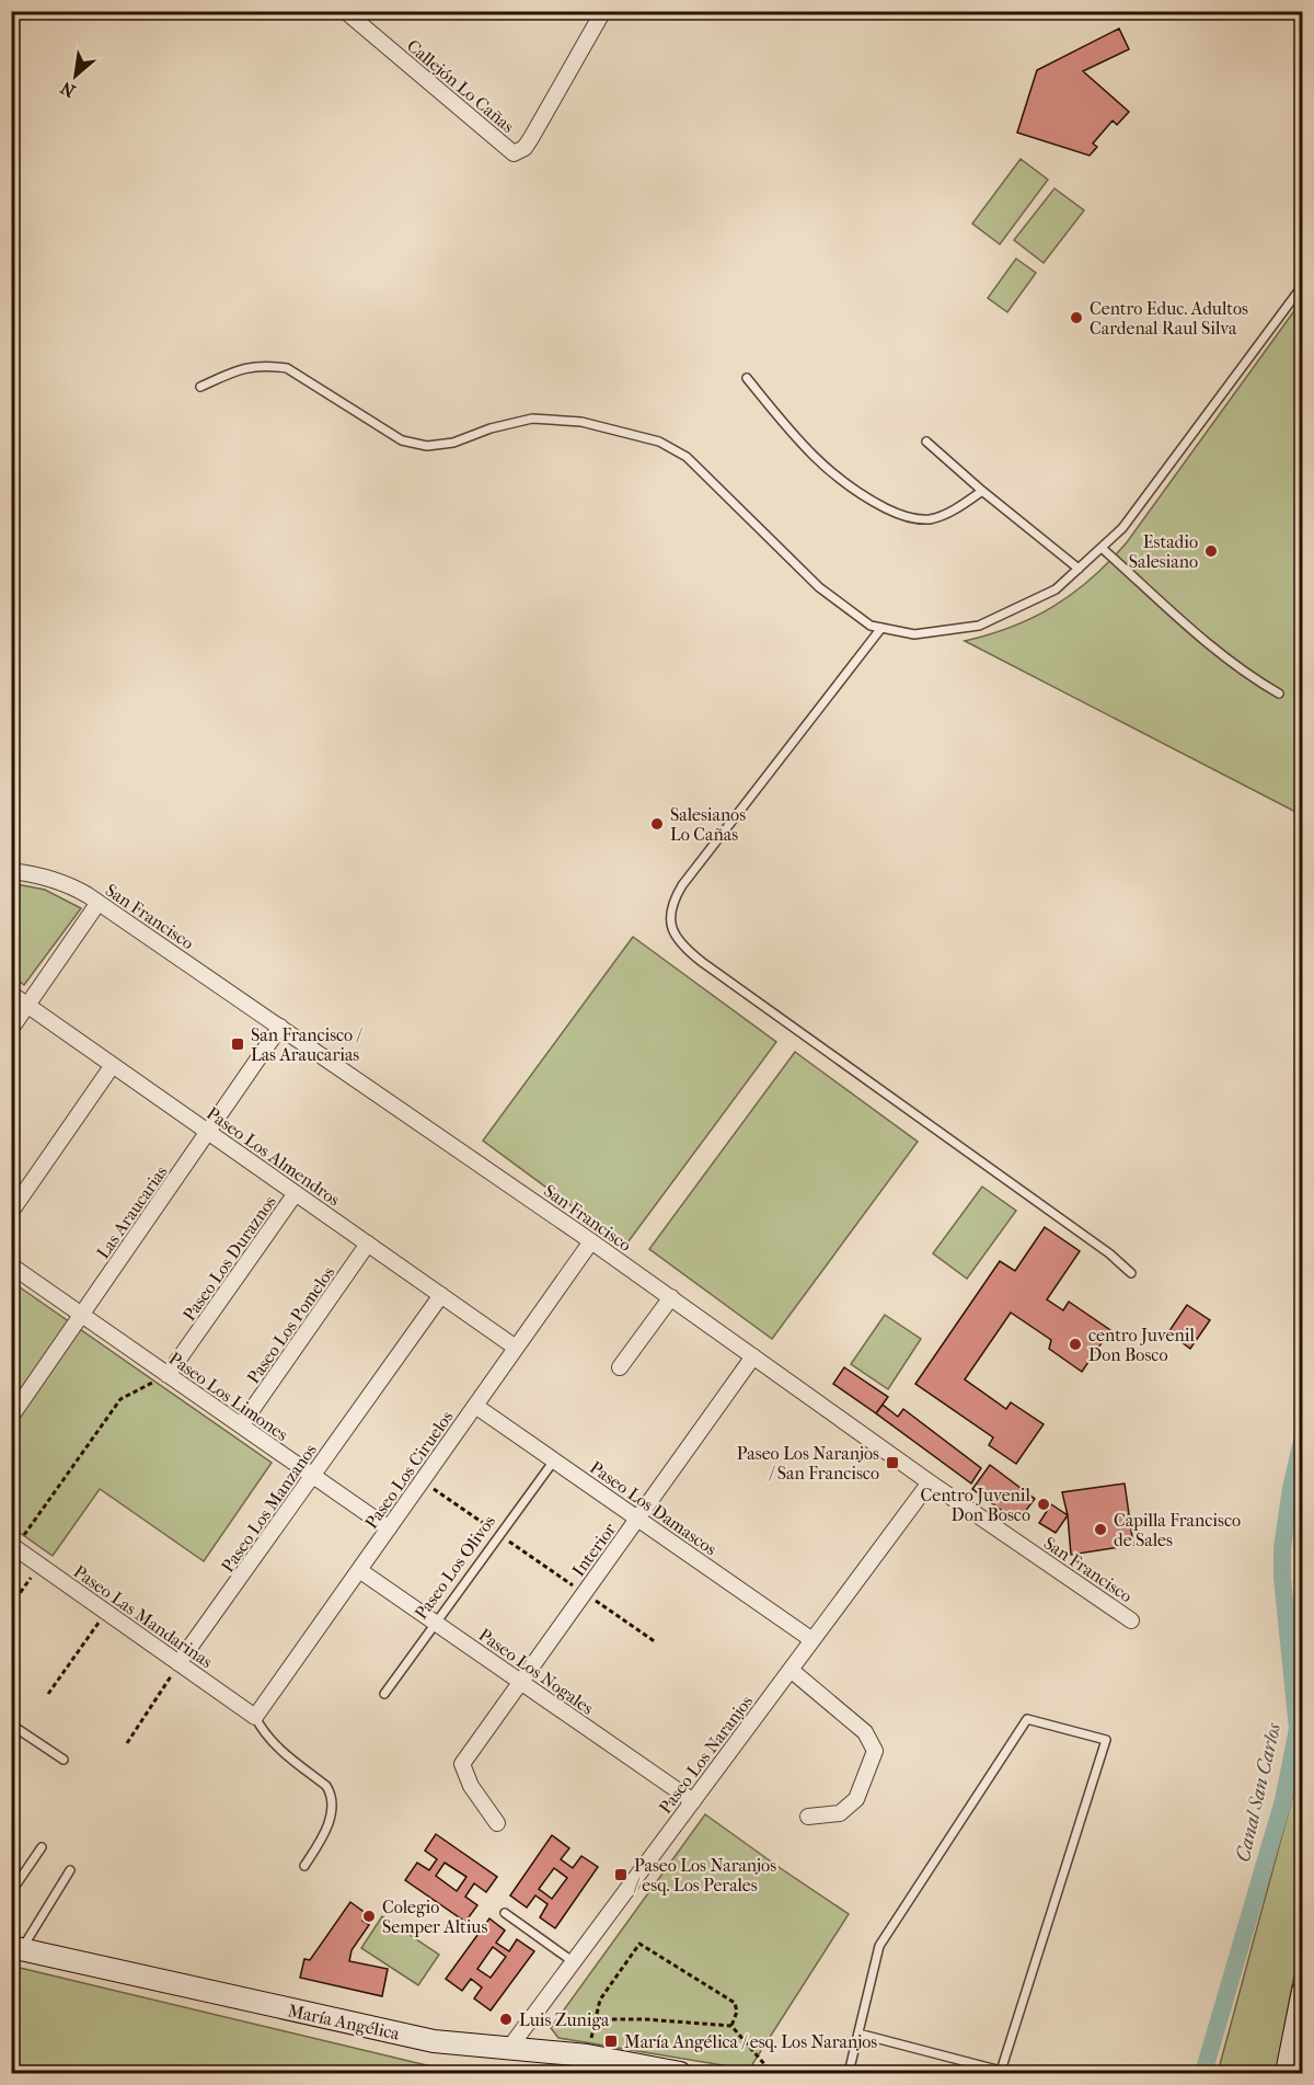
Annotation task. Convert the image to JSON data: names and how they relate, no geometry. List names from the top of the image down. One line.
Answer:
{"streets":{"street":["Callejón Lo Cañas","San Francisco","Paseo Los Almendros","Las Araucarias","Paseo Los Duraznos","Paseo Los Pomelos","Paseo Los Limones","Paseo Los Ciruelos","Paseo Los Manzanos","Paseo Los Damascos","Interior","Paseo Las Mandarinas","Paseo Los Nogales","Paseo Los Naranjos","María Angélica"],"lane":["Paseo Los Olivos"]},"crossings":[["San Francisco","Las Araucarias"],["San Francisco","Paseo Los Ciruelos"],["San Francisco","Interior"],["San Francisco","Paseo Los Naranjos"],["Paseo Los Almendros","Las Araucarias"],["Paseo Los Almendros","Paseo Los Duraznos"],["Paseo Los Almendros","Paseo Los Pomelos"],["Paseo Los Almendros","Paseo Los Ciruelos"],["Paseo Los Almendros","Paseo Los Manzanos"],["Las Araucarias","Paseo Los Limones"],["Paseo Los Duraznos","Paseo Los Limones"],["Paseo Los Pomelos","Paseo Los Limones"],["Paseo Los Limones","Paseo Los Ciruelos"],["Paseo Los Limones","Paseo Los Manzanos"],["Paseo Los Ciruelos","Paseo Los Damascos"],["Paseo Los Ciruelos","Paseo Las Mandarinas"],["Paseo Los Ciruelos","Paseo Los Nogales"],["Paseo Los Manzanos","Paseo Las Mandarinas"],["Paseo Los Damascos","Interior"],["Paseo Los Damascos","Paseo Los Olivos"],["Paseo Los Damascos","Paseo Los Naranjos"],["Interior","Paseo Los Nogales"],["Paseo Los Olivos","Paseo Los Nogales"],["Paseo Los Nogales","Paseo Los Naranjos"],["Paseo Los Naranjos","María Angélica"]],"water":["Canal San Carlos"],"places":{"other":["Centro Educ. Adultos Cardenal Raul Silva","Estadio Salesiano","Salesianos Lo Cañas","centro Juvenil Don Bosco","Centro Juvenil Don Bosco","Capilla Francisco de Sales","Colegio Semper Altius","Luis Zuniga"],"transit":["San Francisco / Las Araucarias","Paseo Los Naranjos / San Francisco","Paseo Los Naranjos / esq. Los Perales","María Angélica / esq. Los Naranjos"]},"north":"bottom left"}
